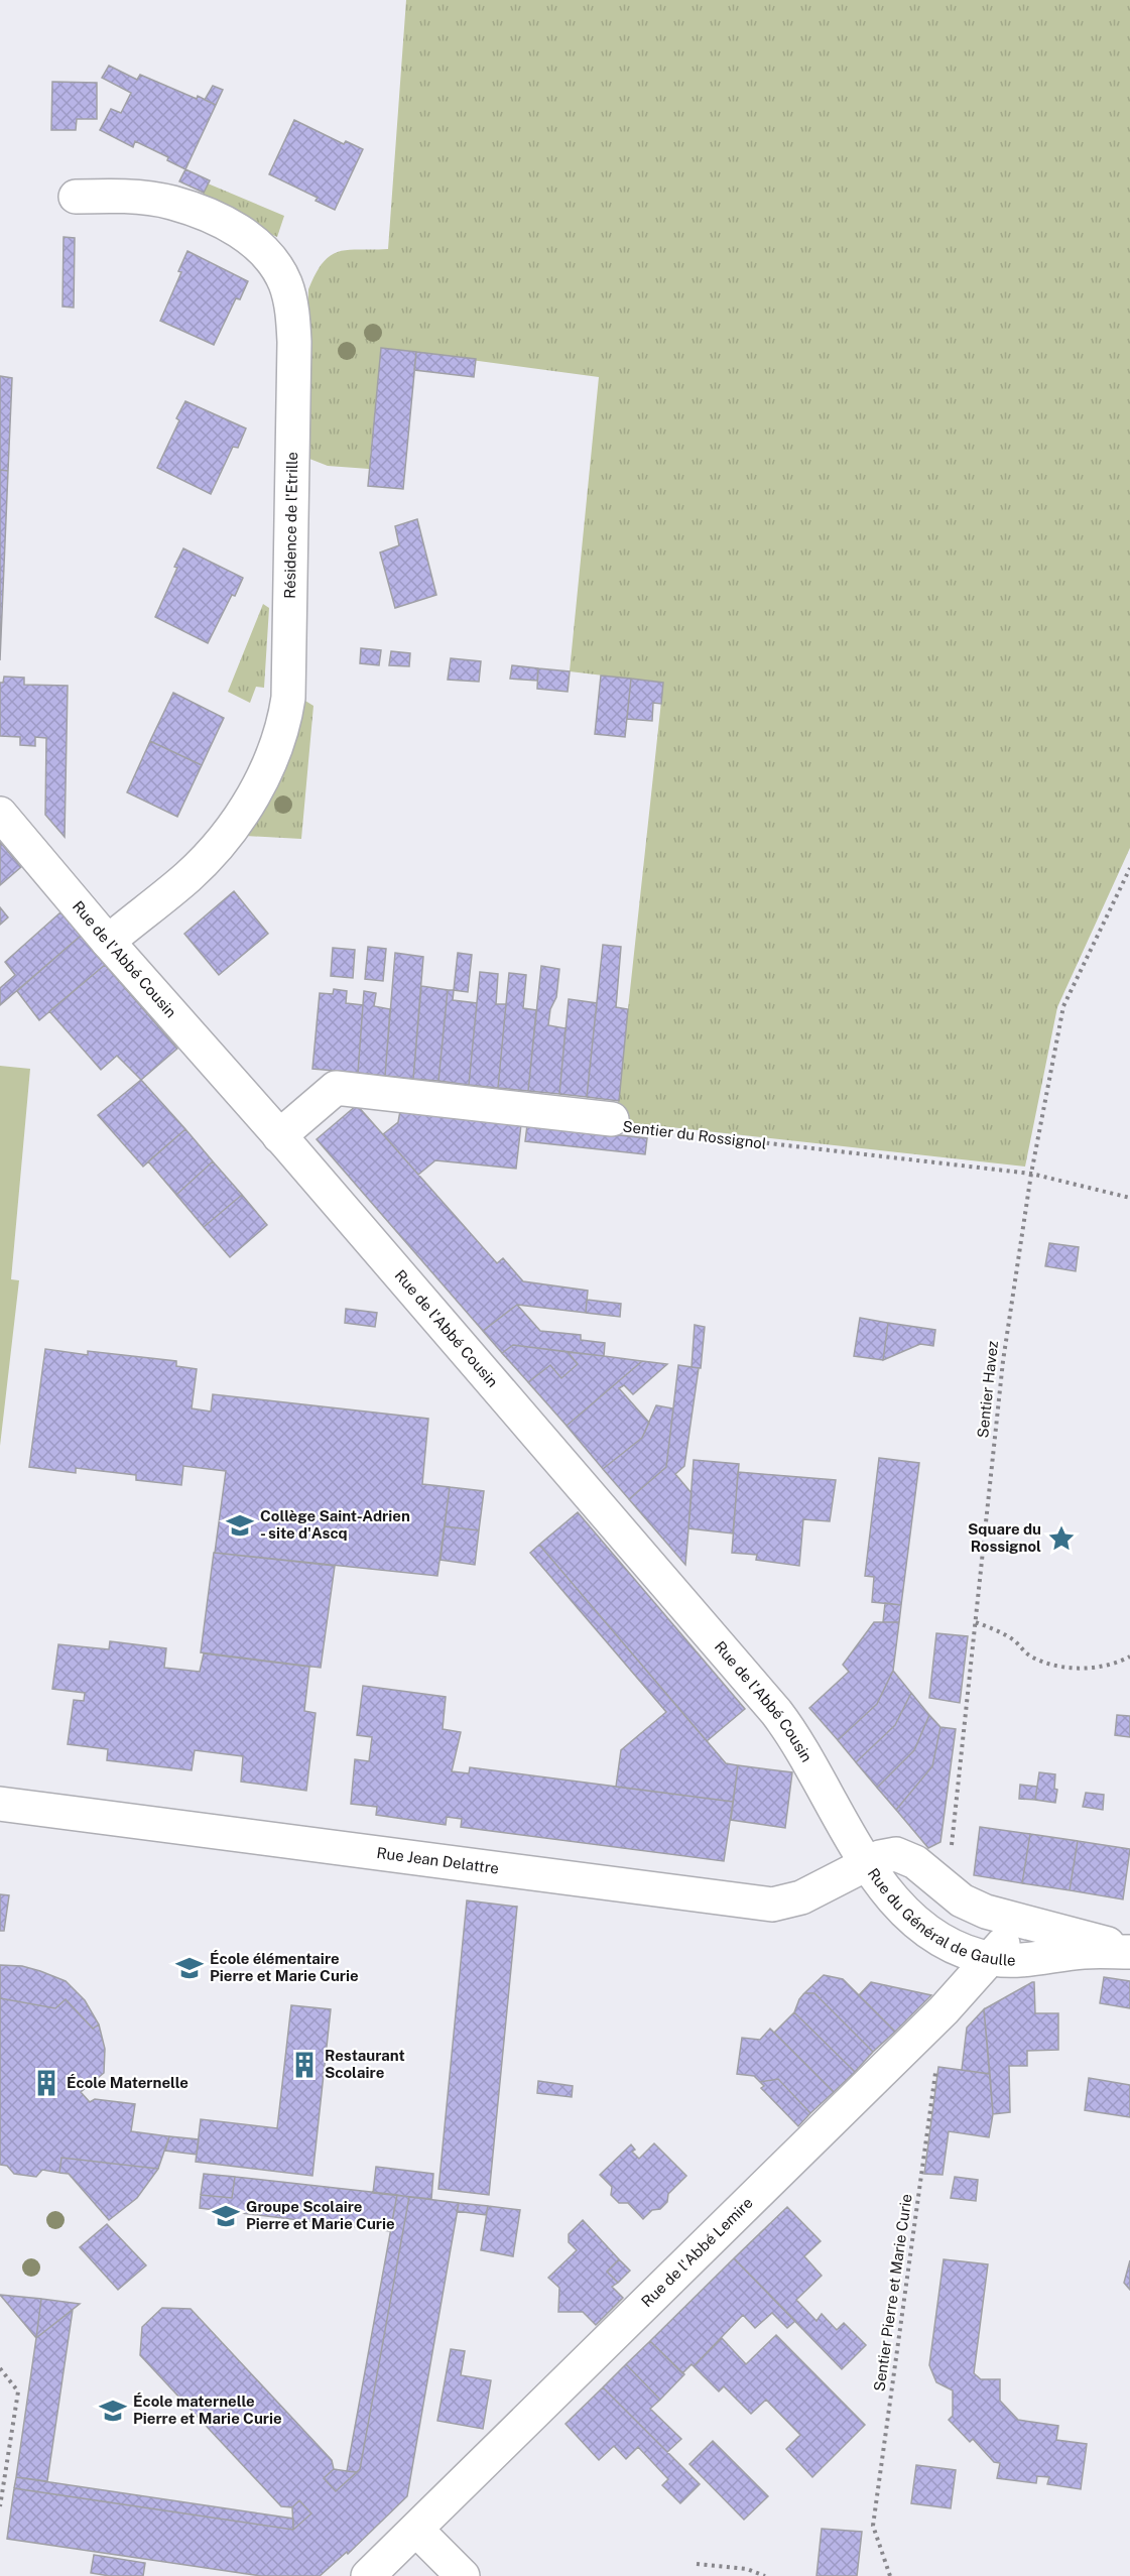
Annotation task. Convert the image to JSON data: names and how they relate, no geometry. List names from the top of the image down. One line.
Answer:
{"streets":{"street":["Résidence de l'Etrille","Rue de l'Abbé Cousin","Sentier du Rossignol","Rue Jean Delattre","Rue du Général de Gaulle","Rue de l'Abbé Lemire"],"path":["Sentier Havez","Sentier Pierre et Marie Curie"]},"crossings":[["Résidence de l'Etrille","Rue de l'Abbé Cousin"],["Rue de l'Abbé Cousin","Sentier du Rossignol"],["Rue de l'Abbé Cousin","Rue Jean Delattre"],["Rue de l'Abbé Cousin","Rue du Général de Gaulle"],["Sentier du Rossignol","Sentier Havez"],["Sentier Havez","Rue du Général de Gaulle"],["Rue Jean Delattre","Rue du Général de Gaulle"],["Rue du Général de Gaulle","Rue de l'Abbé Lemire"]],"places":{"school or university":["Collège Saint-Adrien - site d'Ascq","École élémentaire Pierre et Marie Curie","Groupe Scolaire Pierre et Marie Curie","École maternelle Pierre et Marie Curie"],"place":["Square du Rossignol"],"building":["Restaurant Scolaire","École Maternelle"]}}
